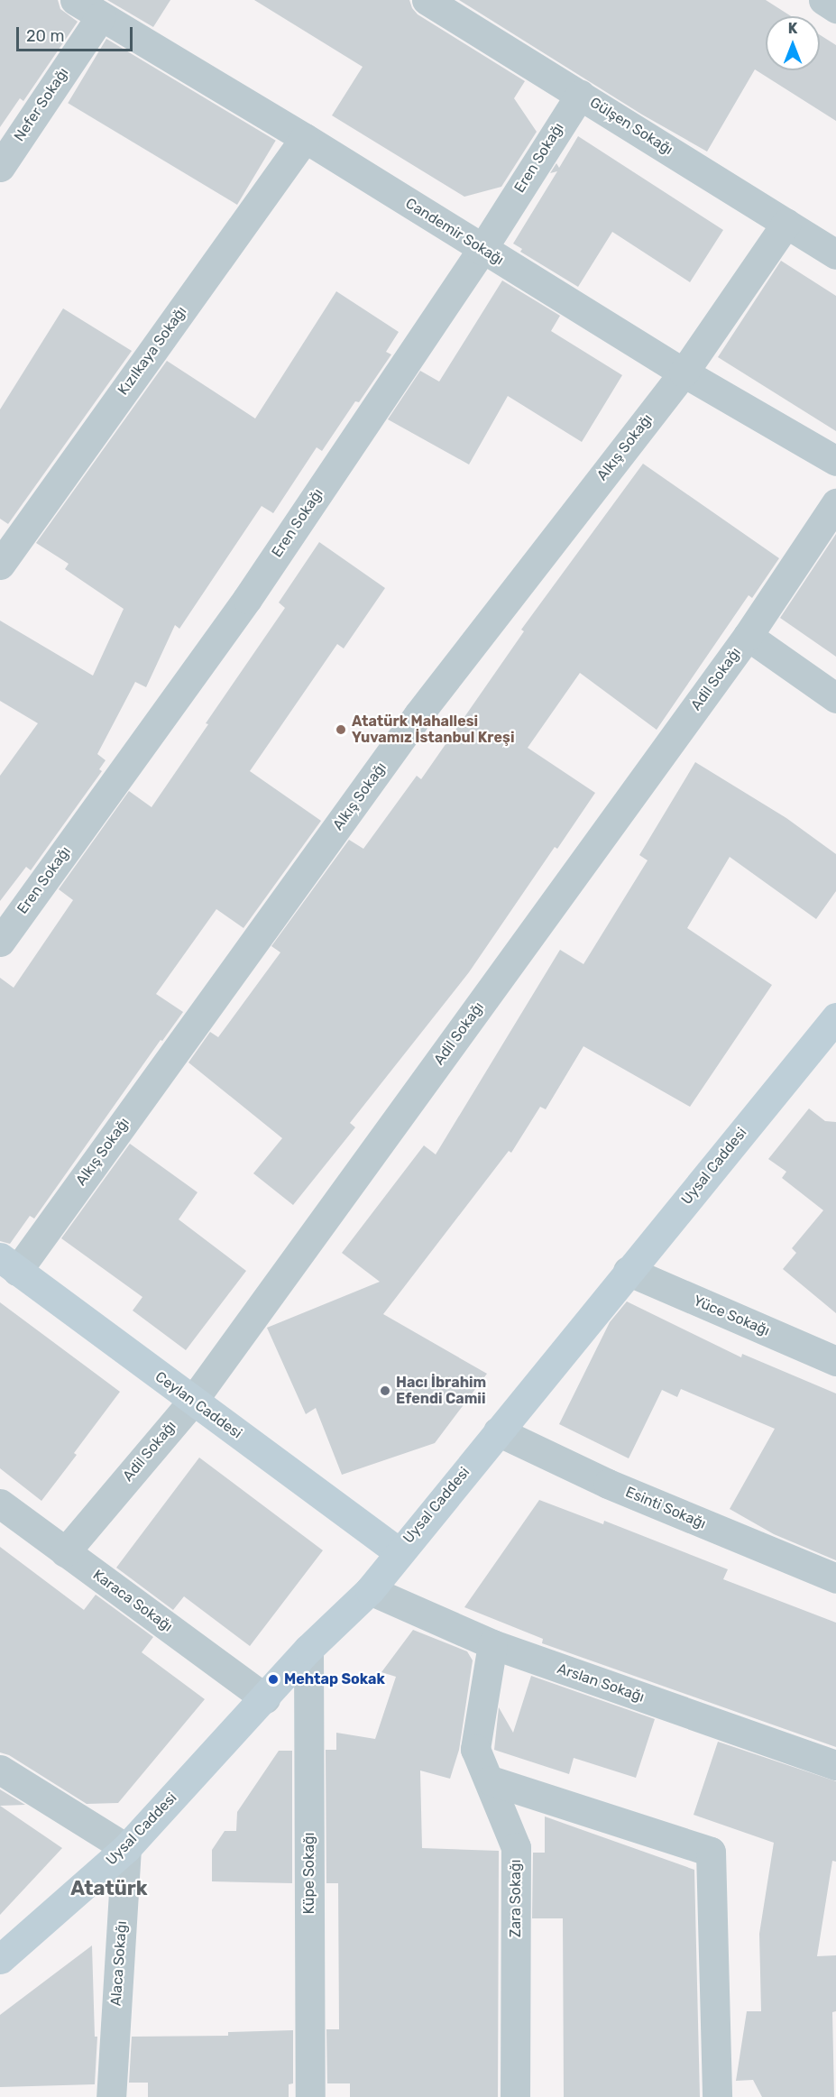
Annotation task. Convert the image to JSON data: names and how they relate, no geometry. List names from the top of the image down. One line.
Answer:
{"streets":{"street":["Nefer Sokağı","Gülşen Sokağı","Eren Sokağı","Candemir Sokağı","Kızılkaya Sokağı","Alkış Sokağı","Adil Sokağı","Uysal Caddesi","Yüce Sokağı","Ceylan Caddesi","Esinti Sokağı","Karaca Sokağı","Arslan Sokağı","Küpe Sokağı","Zara Sokağı","Alaca Sokağı"]},"crossings":[["Nefer Sokağı","Candemir Sokağı"],["Gülşen Sokağı","Eren Sokağı"],["Gülşen Sokağı","Alkış Sokağı"],["Eren Sokağı","Candemir Sokağı"],["Candemir Sokağı","Kızılkaya Sokağı"],["Candemir Sokağı","Alkış Sokağı"],["Alkış Sokağı","Ceylan Caddesi"],["Adil Sokağı","Ceylan Caddesi"],["Adil Sokağı","Karaca Sokağı"],["Uysal Caddesi","Yüce Sokağı"],["Uysal Caddesi","Ceylan Caddesi"],["Uysal Caddesi","Esinti Sokağı"],["Uysal Caddesi","Karaca Sokağı"],["Uysal Caddesi","Arslan Sokağı"],["Uysal Caddesi","Küpe Sokağı"],["Uysal Caddesi","Alaca Sokağı"],["Arslan Sokağı","Zara Sokağı"]],"districts":["Atatürk"],"places":["Atatürk Mahallesi Yuvamız İstanbul Kreşi","Hacı İbrahim Efendi Camii","Mehtap Sokak"],"scale_bar":"20 m","north":"top"}
